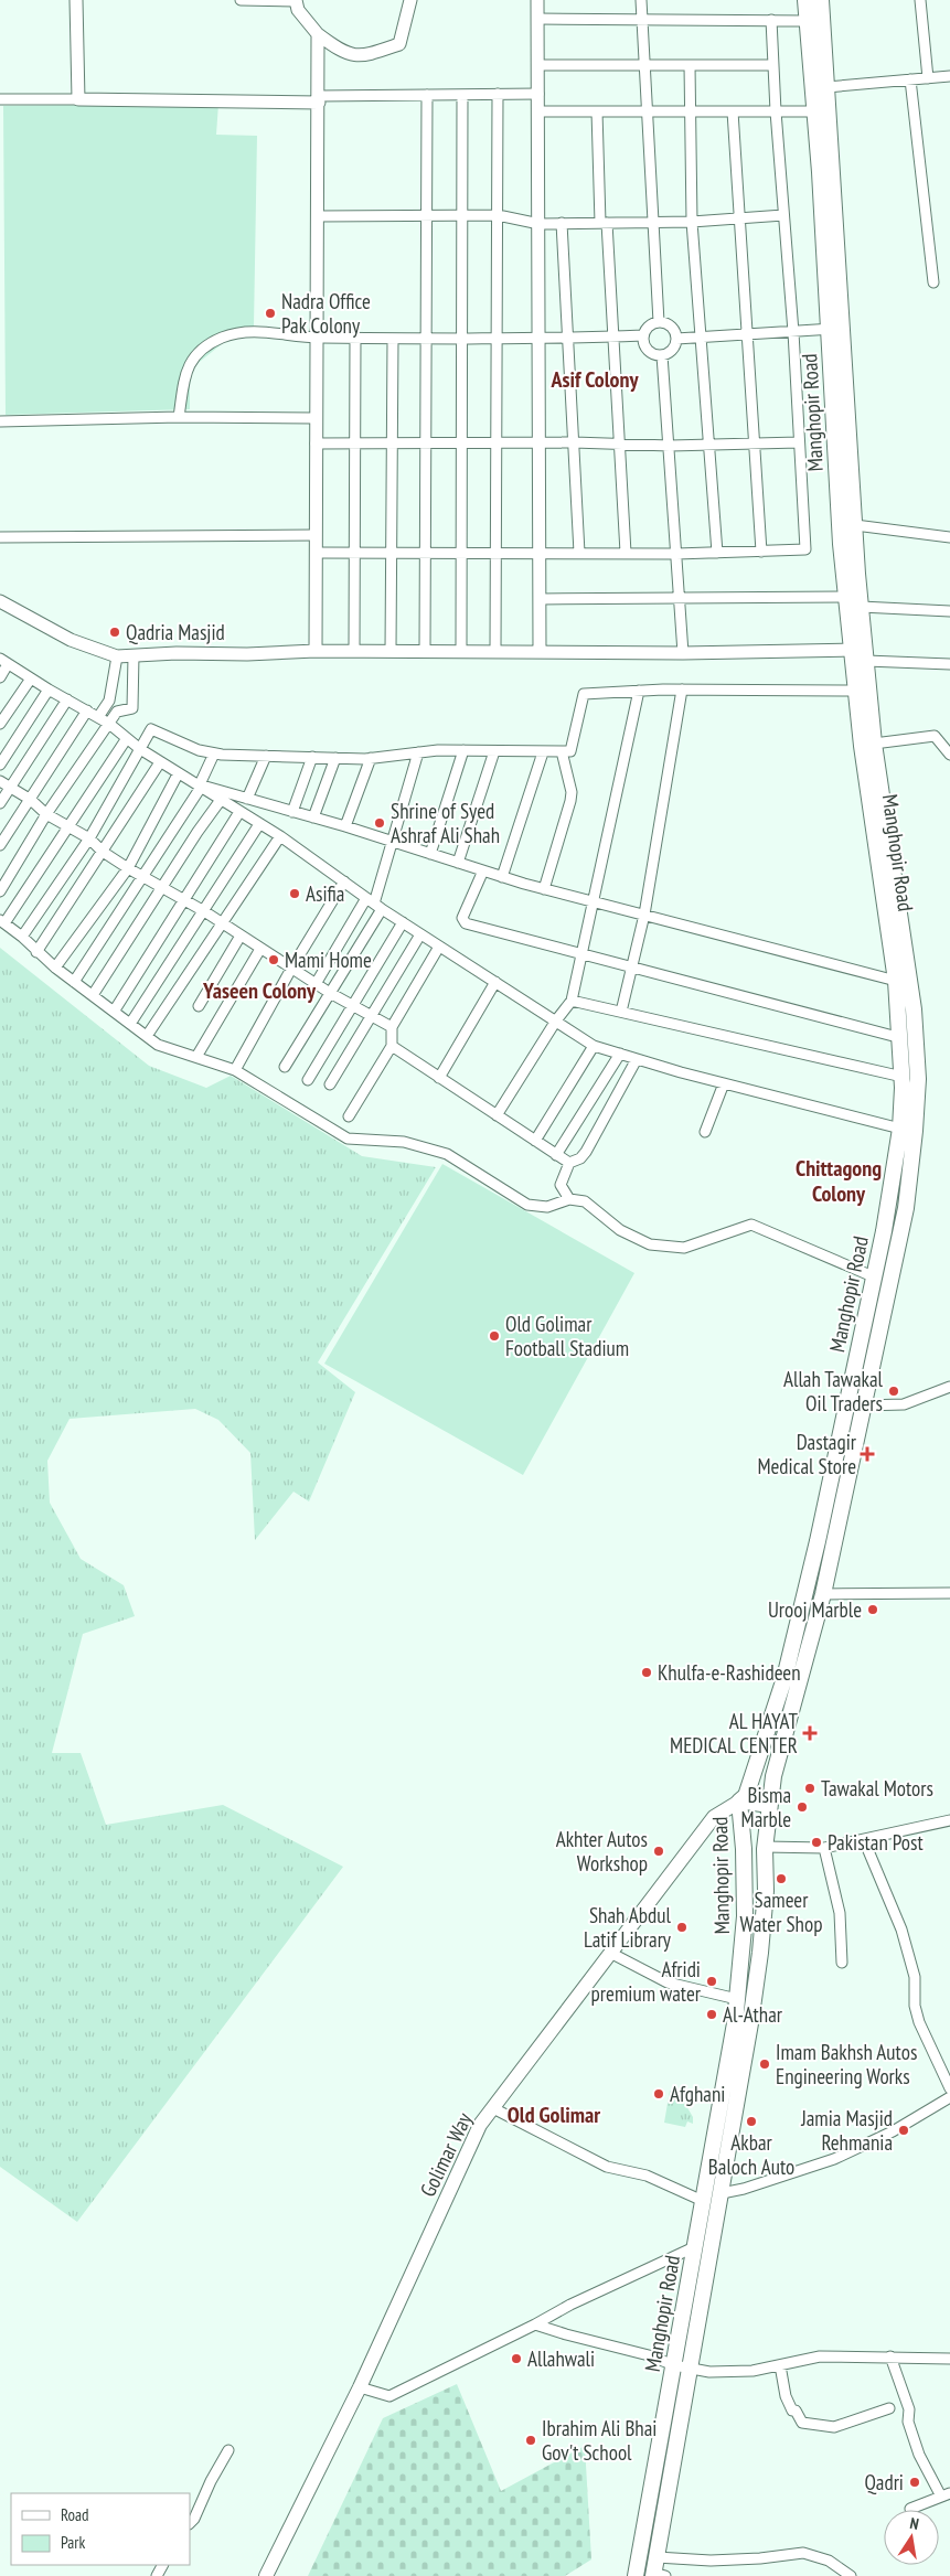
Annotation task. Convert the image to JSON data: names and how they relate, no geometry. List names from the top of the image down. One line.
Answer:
{"streets":{"main road":["Manghopir Road","Golimar Way"]},"crossings":[["Manghopir Road","Golimar Way"]],"districts":["Asif Colony","Yaseen Colony","Chittagong Colony","Old Golimar"],"places":{"other":["Nadra Office Pak Colony","Qadria Masjid","Shrine of Syed Ashraf Ali Shah","Asifia","Mami Home","Old Golimar Football Stadium","Allah Tawakal Oil Traders","Urooj Marble","Khulfa-e-Rashideen","Tawakal Motors","Bisma Marble","Pakistan Post","Akhter Autos Workshop","Sameer Water Shop","Shah Abdul Latif Library","Afridi premium water","Al-Athar","Imam Bakhsh Autos Engineering Works","Afghani","Akbar Baloch Auto","Jamia Masjid Rehmania","Allahwali","Ibrahim Ali Bhai Gov't School","Qadri"],"health":["Dastagir Medical Store","AL HAYAT MEDICAL CENTER"]},"legend":["Road","Park"],"north":"top"}
